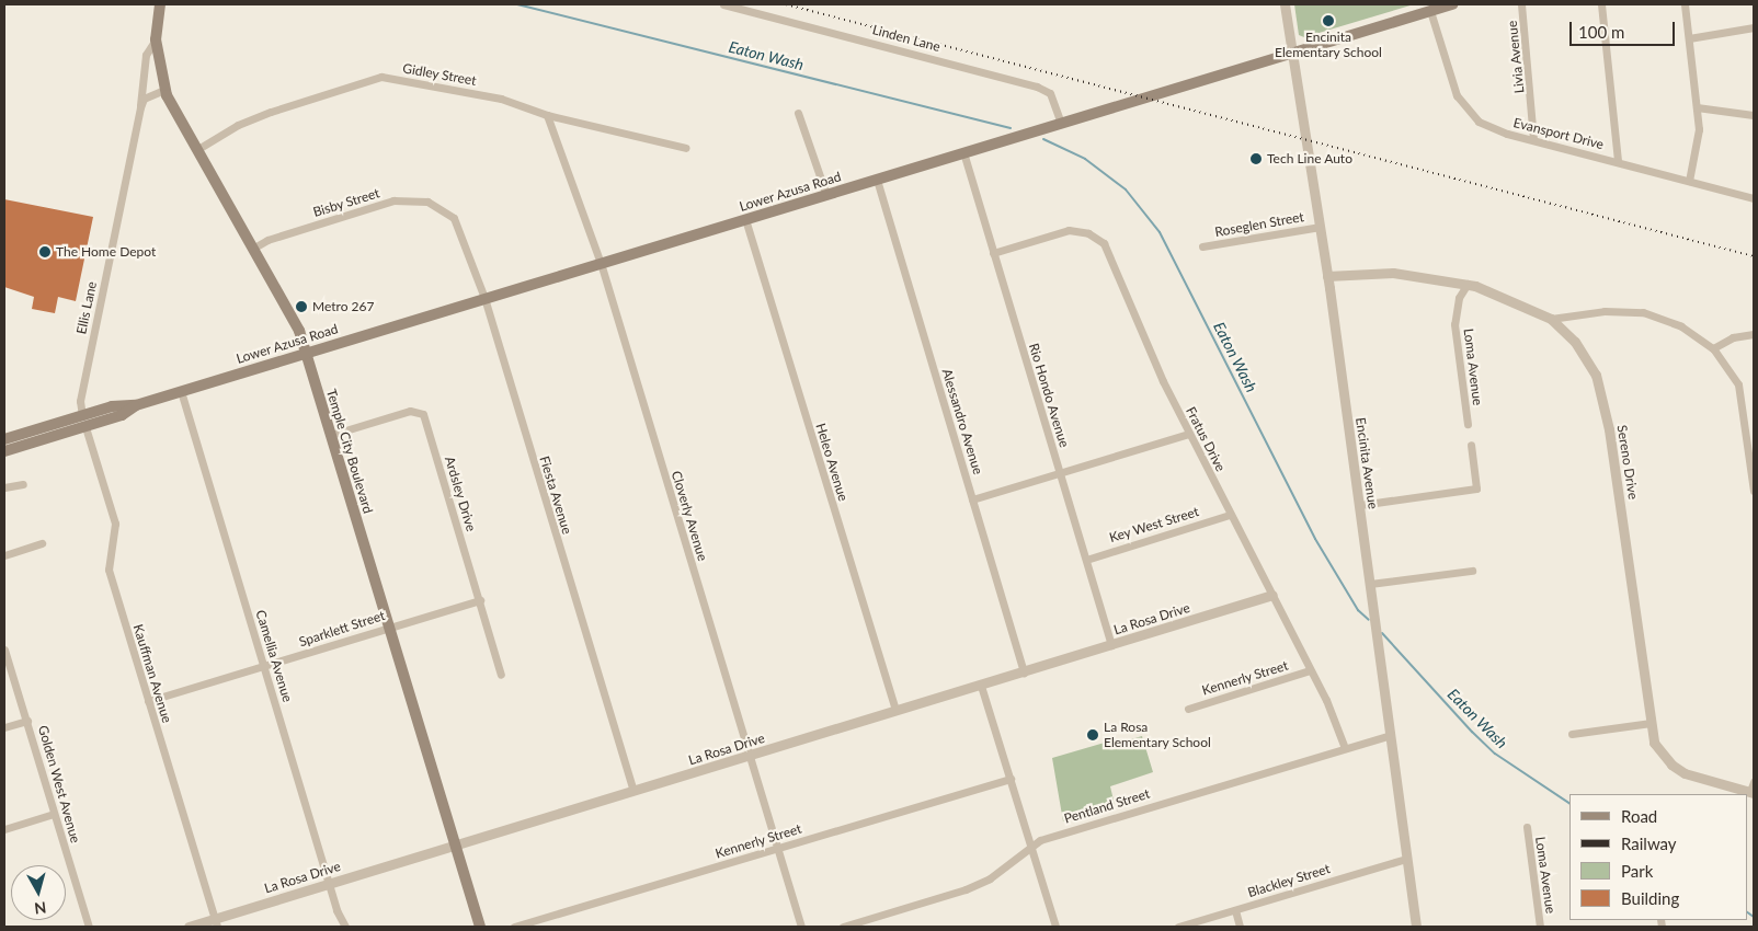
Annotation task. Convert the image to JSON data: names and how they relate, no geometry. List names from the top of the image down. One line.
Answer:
{"streets":{"main road":["Lower Azusa Road","Temple City Boulevard"],"street":["Linden Lane","Livia Avenue","Gidley Street","Evansport Drive","Bisby Street","Roseglen Street","Ellis Lane","Loma Avenue","Rio Hondo Avenue","Alessandro Avenue","Fratus Drive","Heleo Avenue","Sereno Drive","Encinita Avenue","Ardsley Drive","Fiesta Avenue","Cloverly Avenue","Key West Street","La Rosa Drive","Sparklett Street","Camellia Avenue","Kauffman Avenue","Kennerly Street","Golden West Avenue","Pentland Street","Blackley Street"]},"crossings":[["Linden Lane","Lower Azusa Road"],["Livia Avenue","Evansport Drive"],["Gidley Street","Temple City Boulevard"],["Gidley Street","Cloverly Avenue"],["Evansport Drive","Lower Azusa Road"],["Lower Azusa Road","Ellis Lane"],["Lower Azusa Road","Rio Hondo Avenue"],["Lower Azusa Road","Alessandro Avenue"],["Lower Azusa Road","Temple City Boulevard"],["Lower Azusa Road","Heleo Avenue"],["Lower Azusa Road","Encinita Avenue"],["Lower Azusa Road","Fiesta Avenue"],["Lower Azusa Road","Cloverly Avenue"],["Lower Azusa Road","Camellia Avenue"],["Lower Azusa Road","Kauffman Avenue"],["Bisby Street","Temple City Boulevard"],["Bisby Street","Fiesta Avenue"],["Roseglen Street","Encinita Avenue"],["Ellis Lane","Temple City Boulevard"],["Ellis Lane","Kauffman Avenue"],["Loma Avenue","Sereno Drive"],["Rio Hondo Avenue","Fratus Drive"],["Rio Hondo Avenue","Key West Street"],["Rio Hondo Avenue","La Rosa Drive"],["Alessandro Avenue","La Rosa Drive"],["Fratus Drive","Key West Street"],["Fratus Drive","La Rosa Drive"],["Fratus Drive","Kennerly Street"],["Fratus Drive","Pentland Street"],["Temple City Boulevard","Ardsley Drive"],["Temple City Boulevard","La Rosa Drive"],["Temple City Boulevard","Sparklett Street"],["Heleo Avenue","La Rosa Drive"],["Sereno Drive","Encinita Avenue"],["Encinita Avenue","Pentland Street"],["Encinita Avenue","Blackley Street"],["Ardsley Drive","Sparklett Street"],["Fiesta Avenue","La Rosa Drive"],["Cloverly Avenue","La Rosa Drive"],["Cloverly Avenue","Kennerly Street"],["La Rosa Drive","Camellia Avenue"],["La Rosa Drive","Kauffman Avenue"],["Sparklett Street","Camellia Avenue"],["Sparklett Street","Kauffman Avenue"]],"water":["Eaton Wash"],"places":["Encinita Elementary School","Tech Line Auto","The Home Depot","Metro 267","La Rosa Elementary School"],"legend":["Road","Railway","Park","Building"],"scale_bar":"100 m","north":"bottom"}
